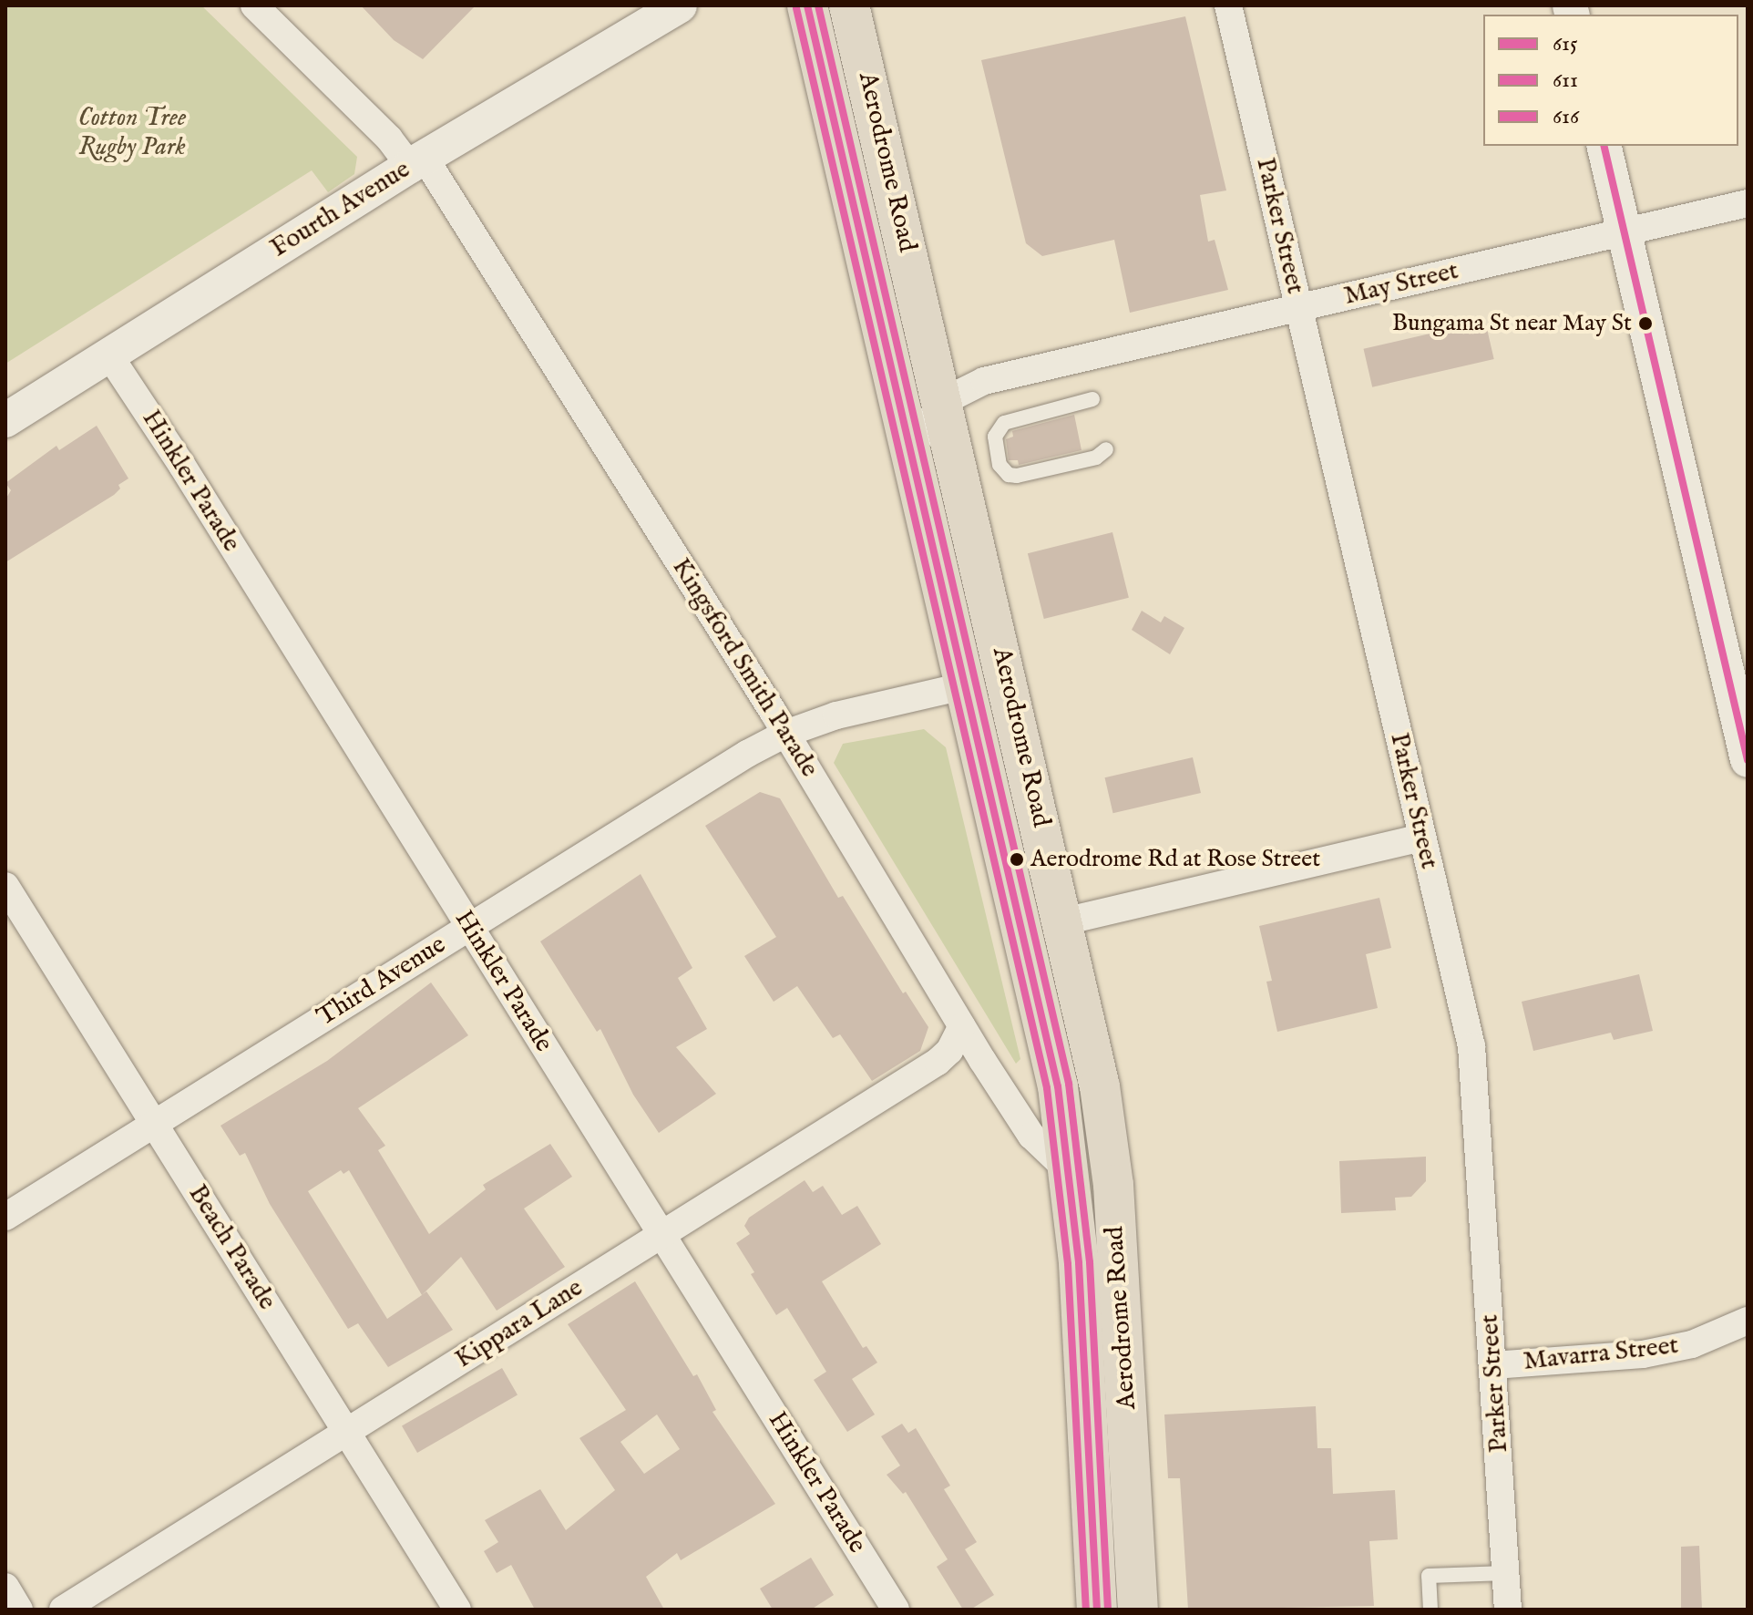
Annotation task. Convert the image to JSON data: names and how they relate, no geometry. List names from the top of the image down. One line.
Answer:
{"streets":{"main road":["Aerodrome Road"],"street":["Fourth Avenue","Parker Street","May Street","Hinkler Parade","Kingsford Smith Parade","Third Avenue","Beach Parade","Kippara Lane","Mavarra Street"]},"crossings":[["Aerodrome Road","May Street"],["Aerodrome Road","Kingsford Smith Parade"],["Aerodrome Road","Third Avenue"],["Fourth Avenue","Hinkler Parade"],["Fourth Avenue","Kingsford Smith Parade"],["Parker Street","May Street"],["Parker Street","Mavarra Street"],["Hinkler Parade","Third Avenue"],["Hinkler Parade","Kippara Lane"],["Kingsford Smith Parade","Third Avenue"],["Kingsford Smith Parade","Kippara Lane"],["Third Avenue","Beach Parade"],["Beach Parade","Kippara Lane"]],"parks":["Cotton Tree Rugby Park"],"places":["Bungama St near May St","Aerodrome Rd at Rose Street"],"lines":["transit line 615","transit line 616","transit line 611"],"legend":["615","611","616"]}
